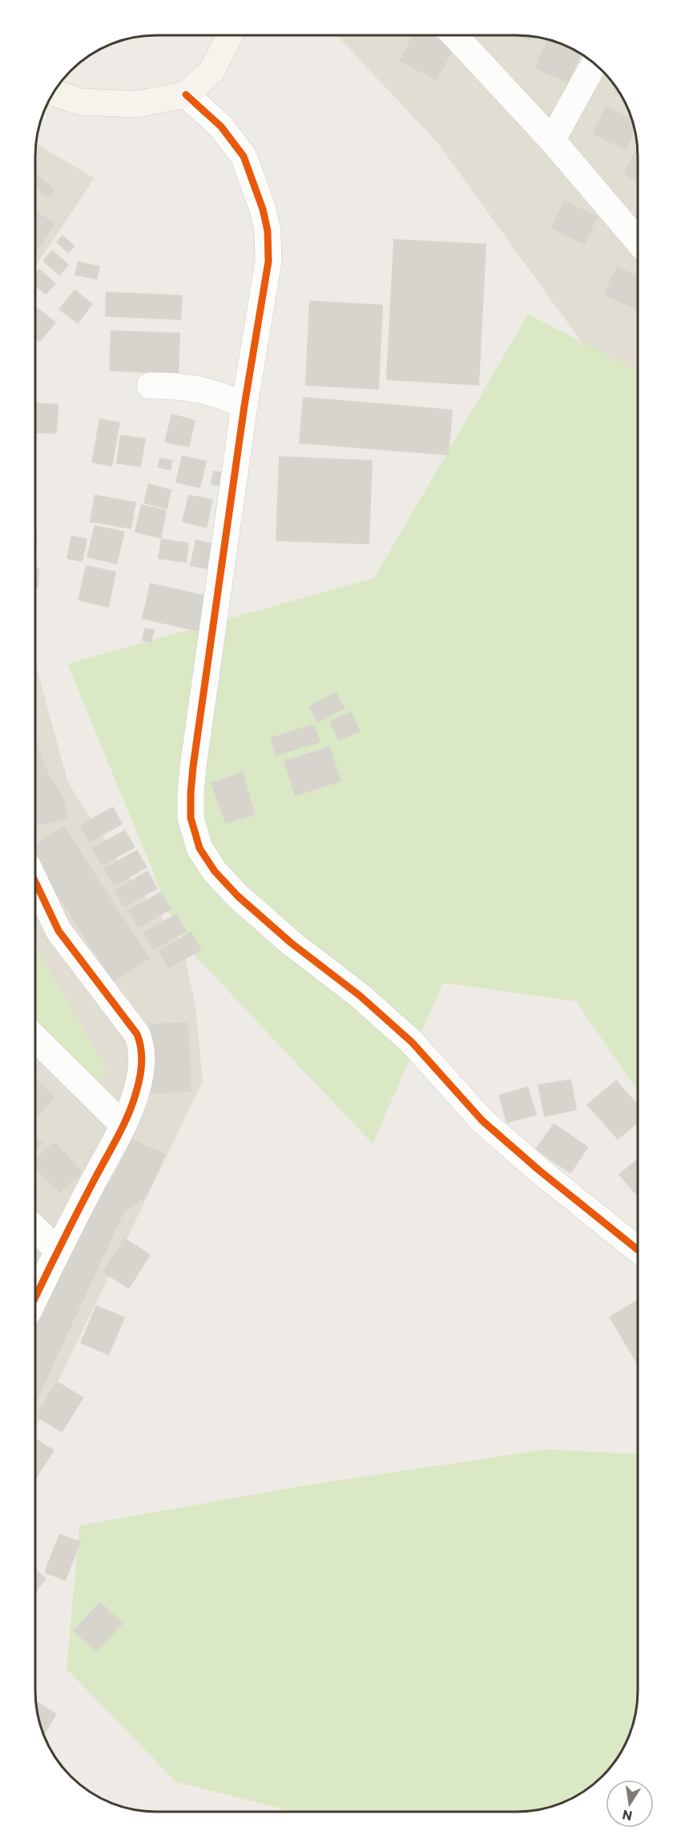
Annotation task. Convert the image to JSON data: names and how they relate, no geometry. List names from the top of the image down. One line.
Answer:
{"north":"bottom"}
